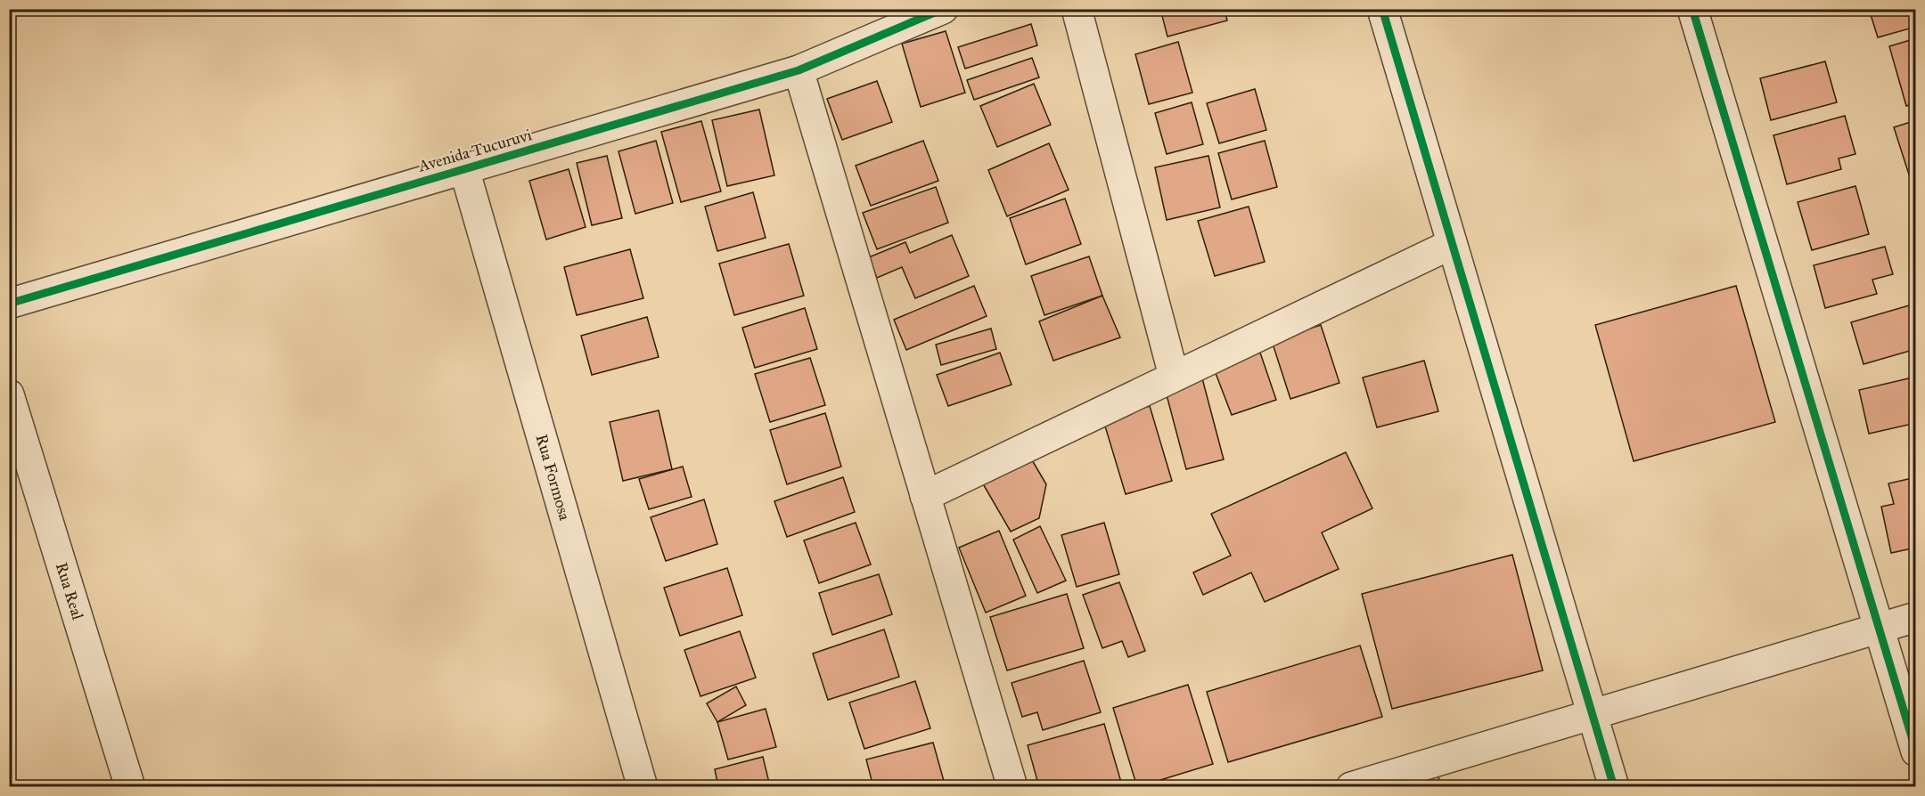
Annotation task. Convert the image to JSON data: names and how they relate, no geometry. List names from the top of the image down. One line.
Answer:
{"streets":{"street":["Avenida Tucuruvi","Rua Formosa","Rua Real"]},"crossings":[["Avenida Tucuruvi","Rua Formosa"]]}
